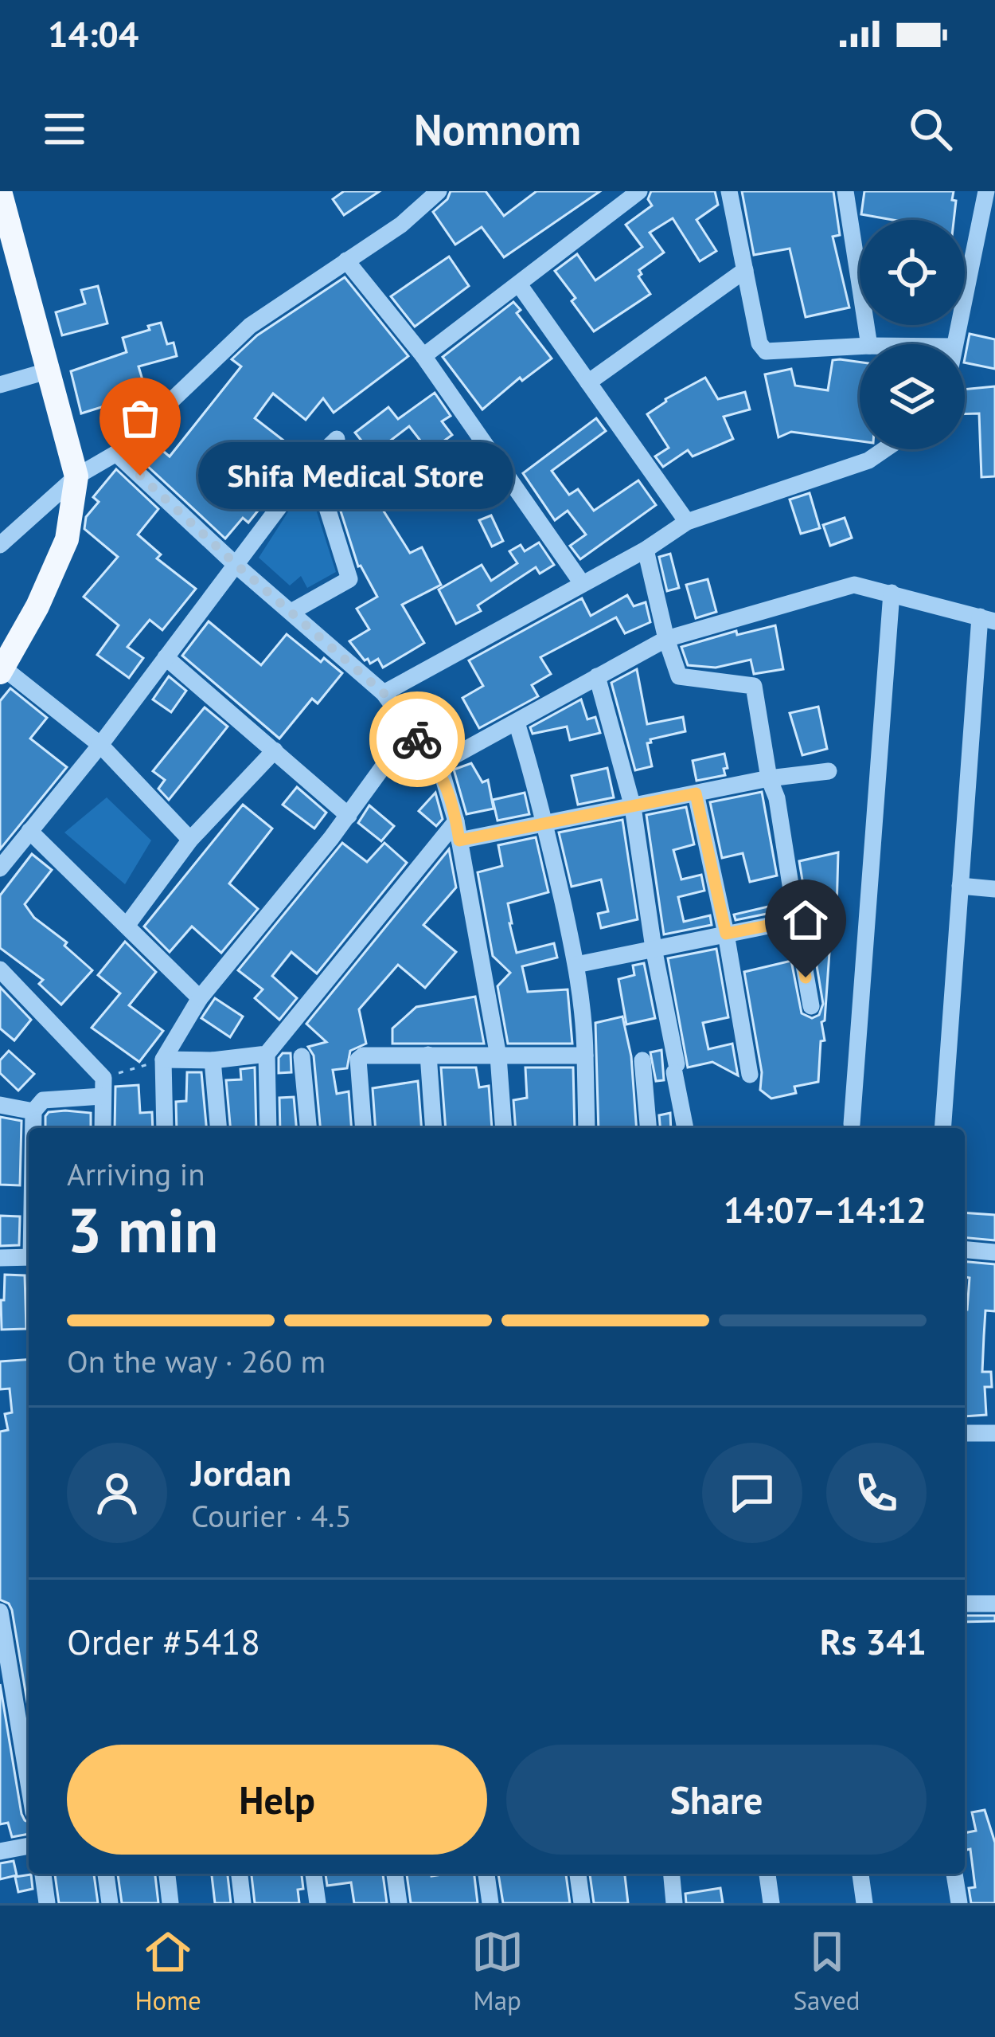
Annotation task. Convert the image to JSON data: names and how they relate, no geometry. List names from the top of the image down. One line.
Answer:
{"places":["Shifa Medical Store"],"page":{"status":"14:04","header":"Nomnom","bubble":"Shifa Medical Store","heading":["3 min","Arriving in","14:07–14:12"],"panel":["Jordan","Courier · 4.5","Order #5418","Rs 341"],"bar":"On the way · 260 m","buttons":["Help","Share"],"tabs":["Home","Map","Saved"]}}
